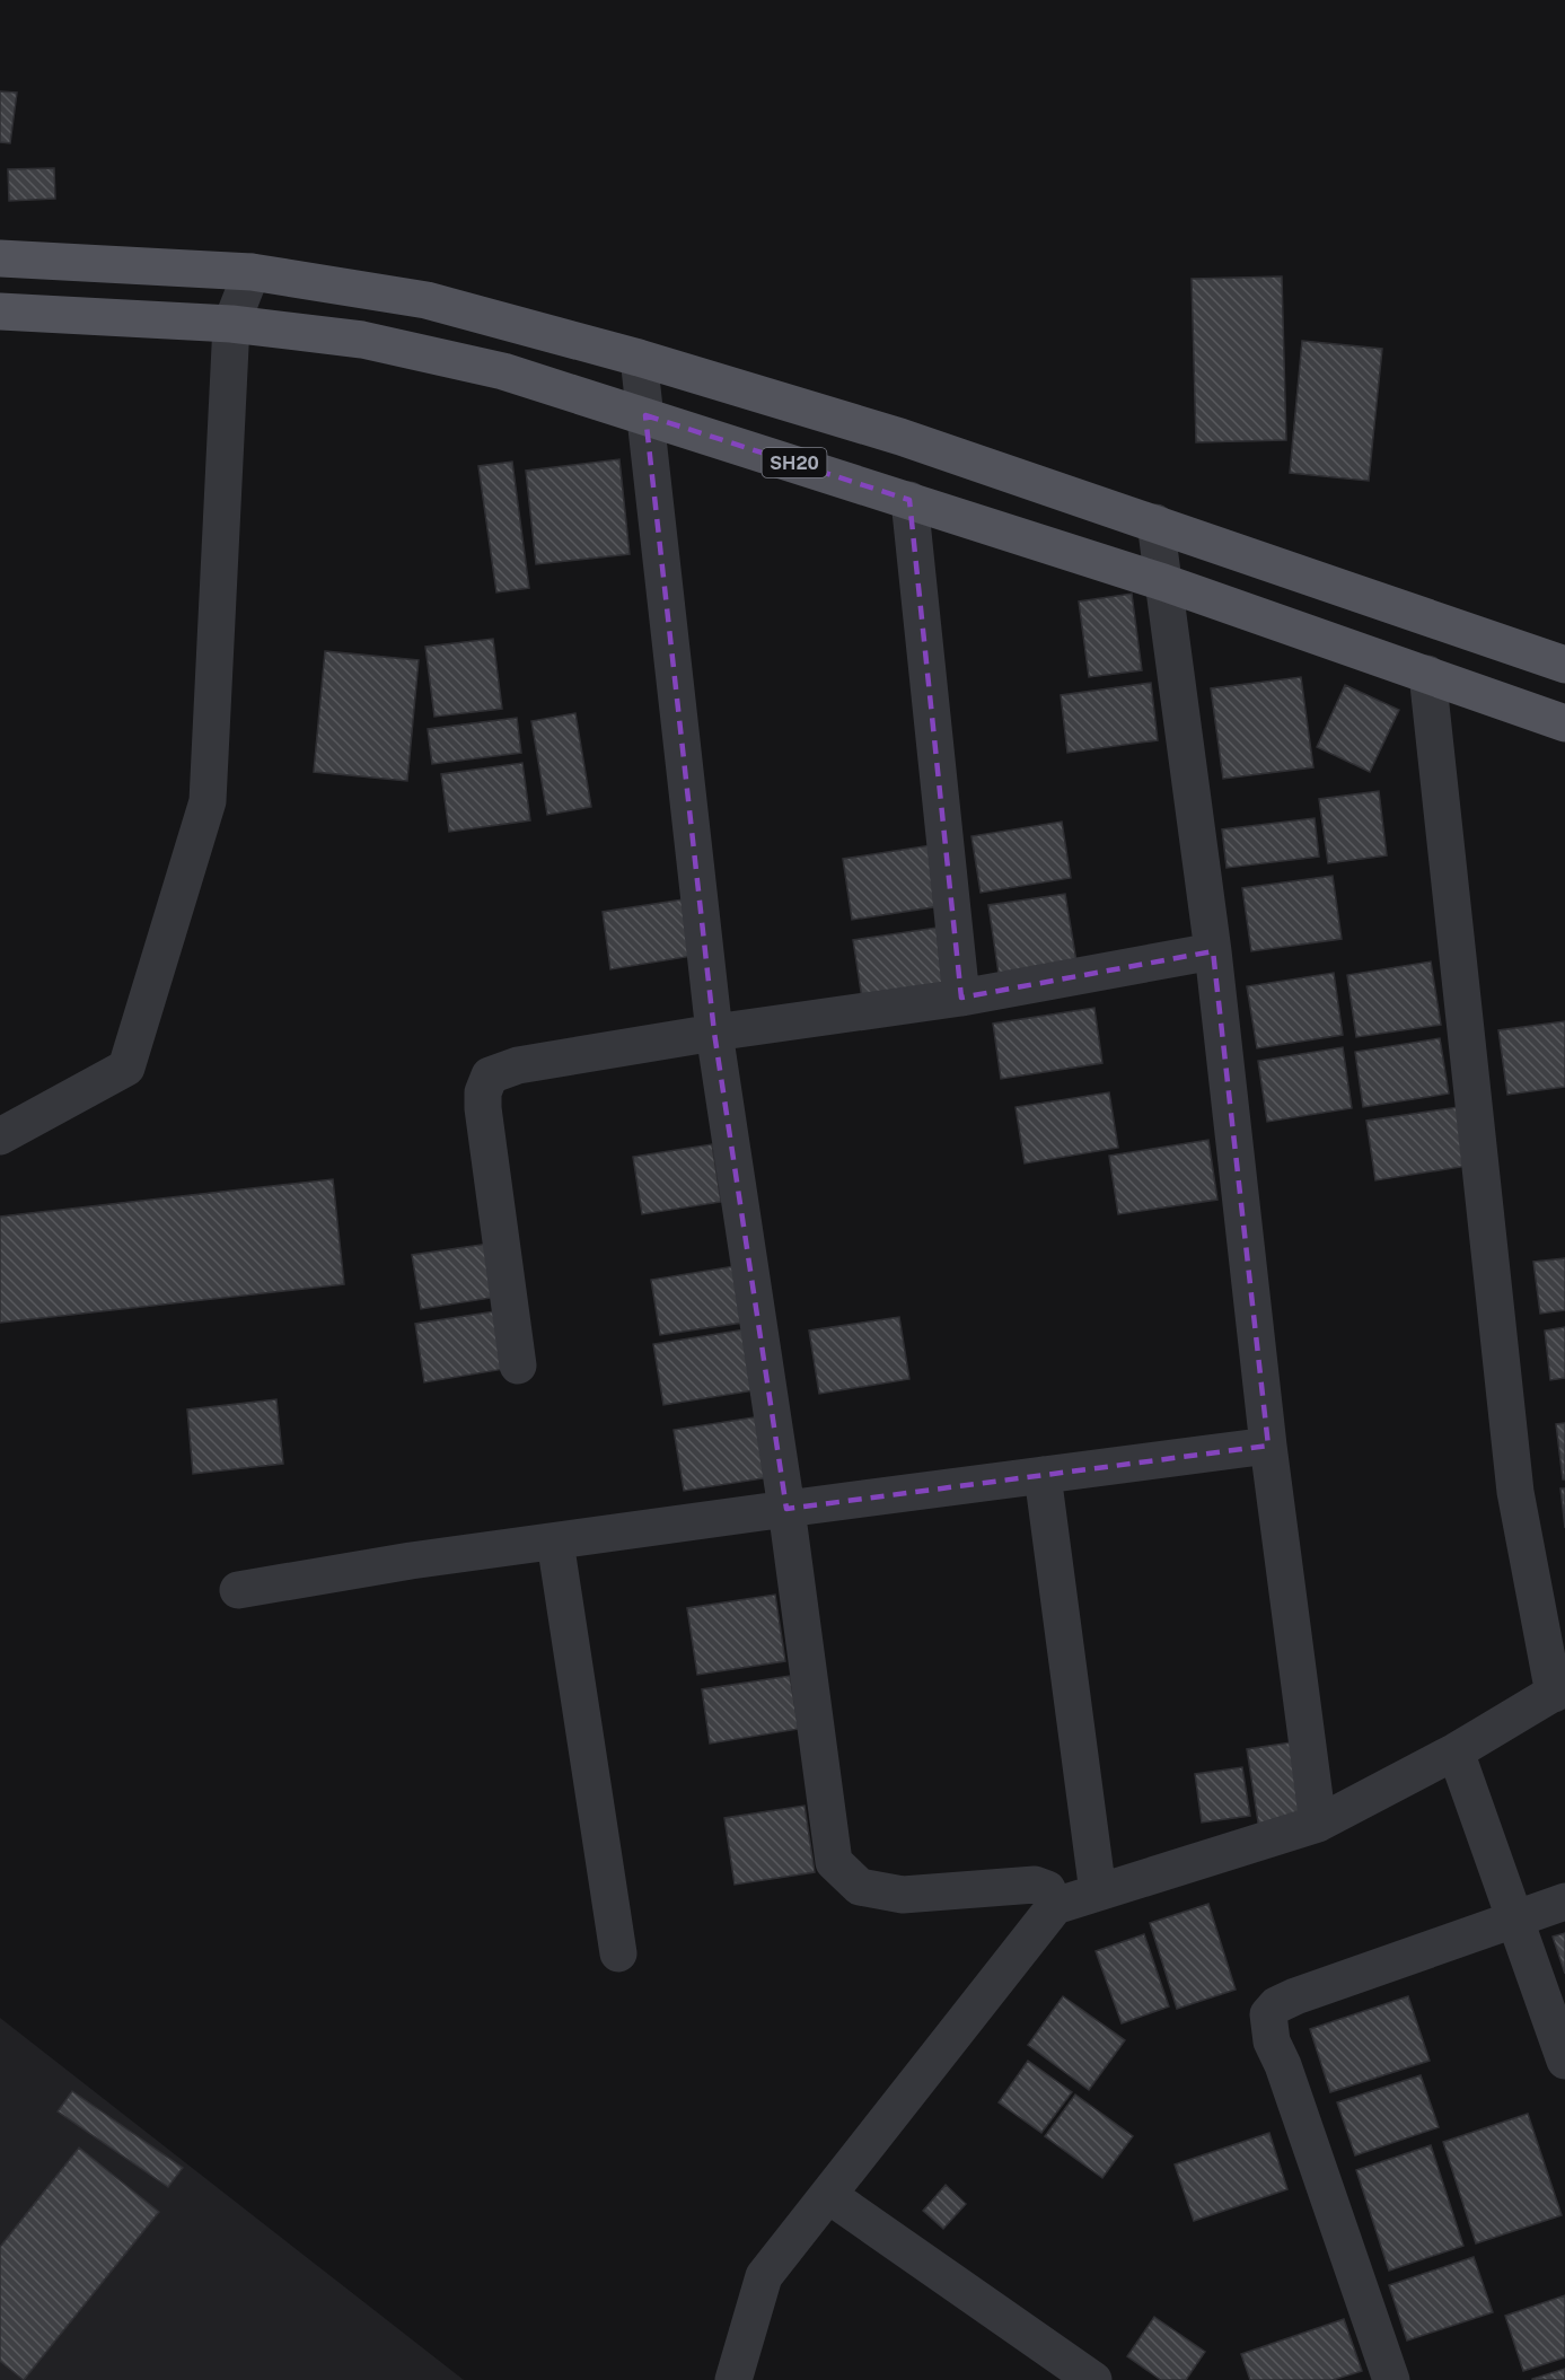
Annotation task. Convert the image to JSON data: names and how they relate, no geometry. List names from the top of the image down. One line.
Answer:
{"streets":{"main road":["SH20"]}}
